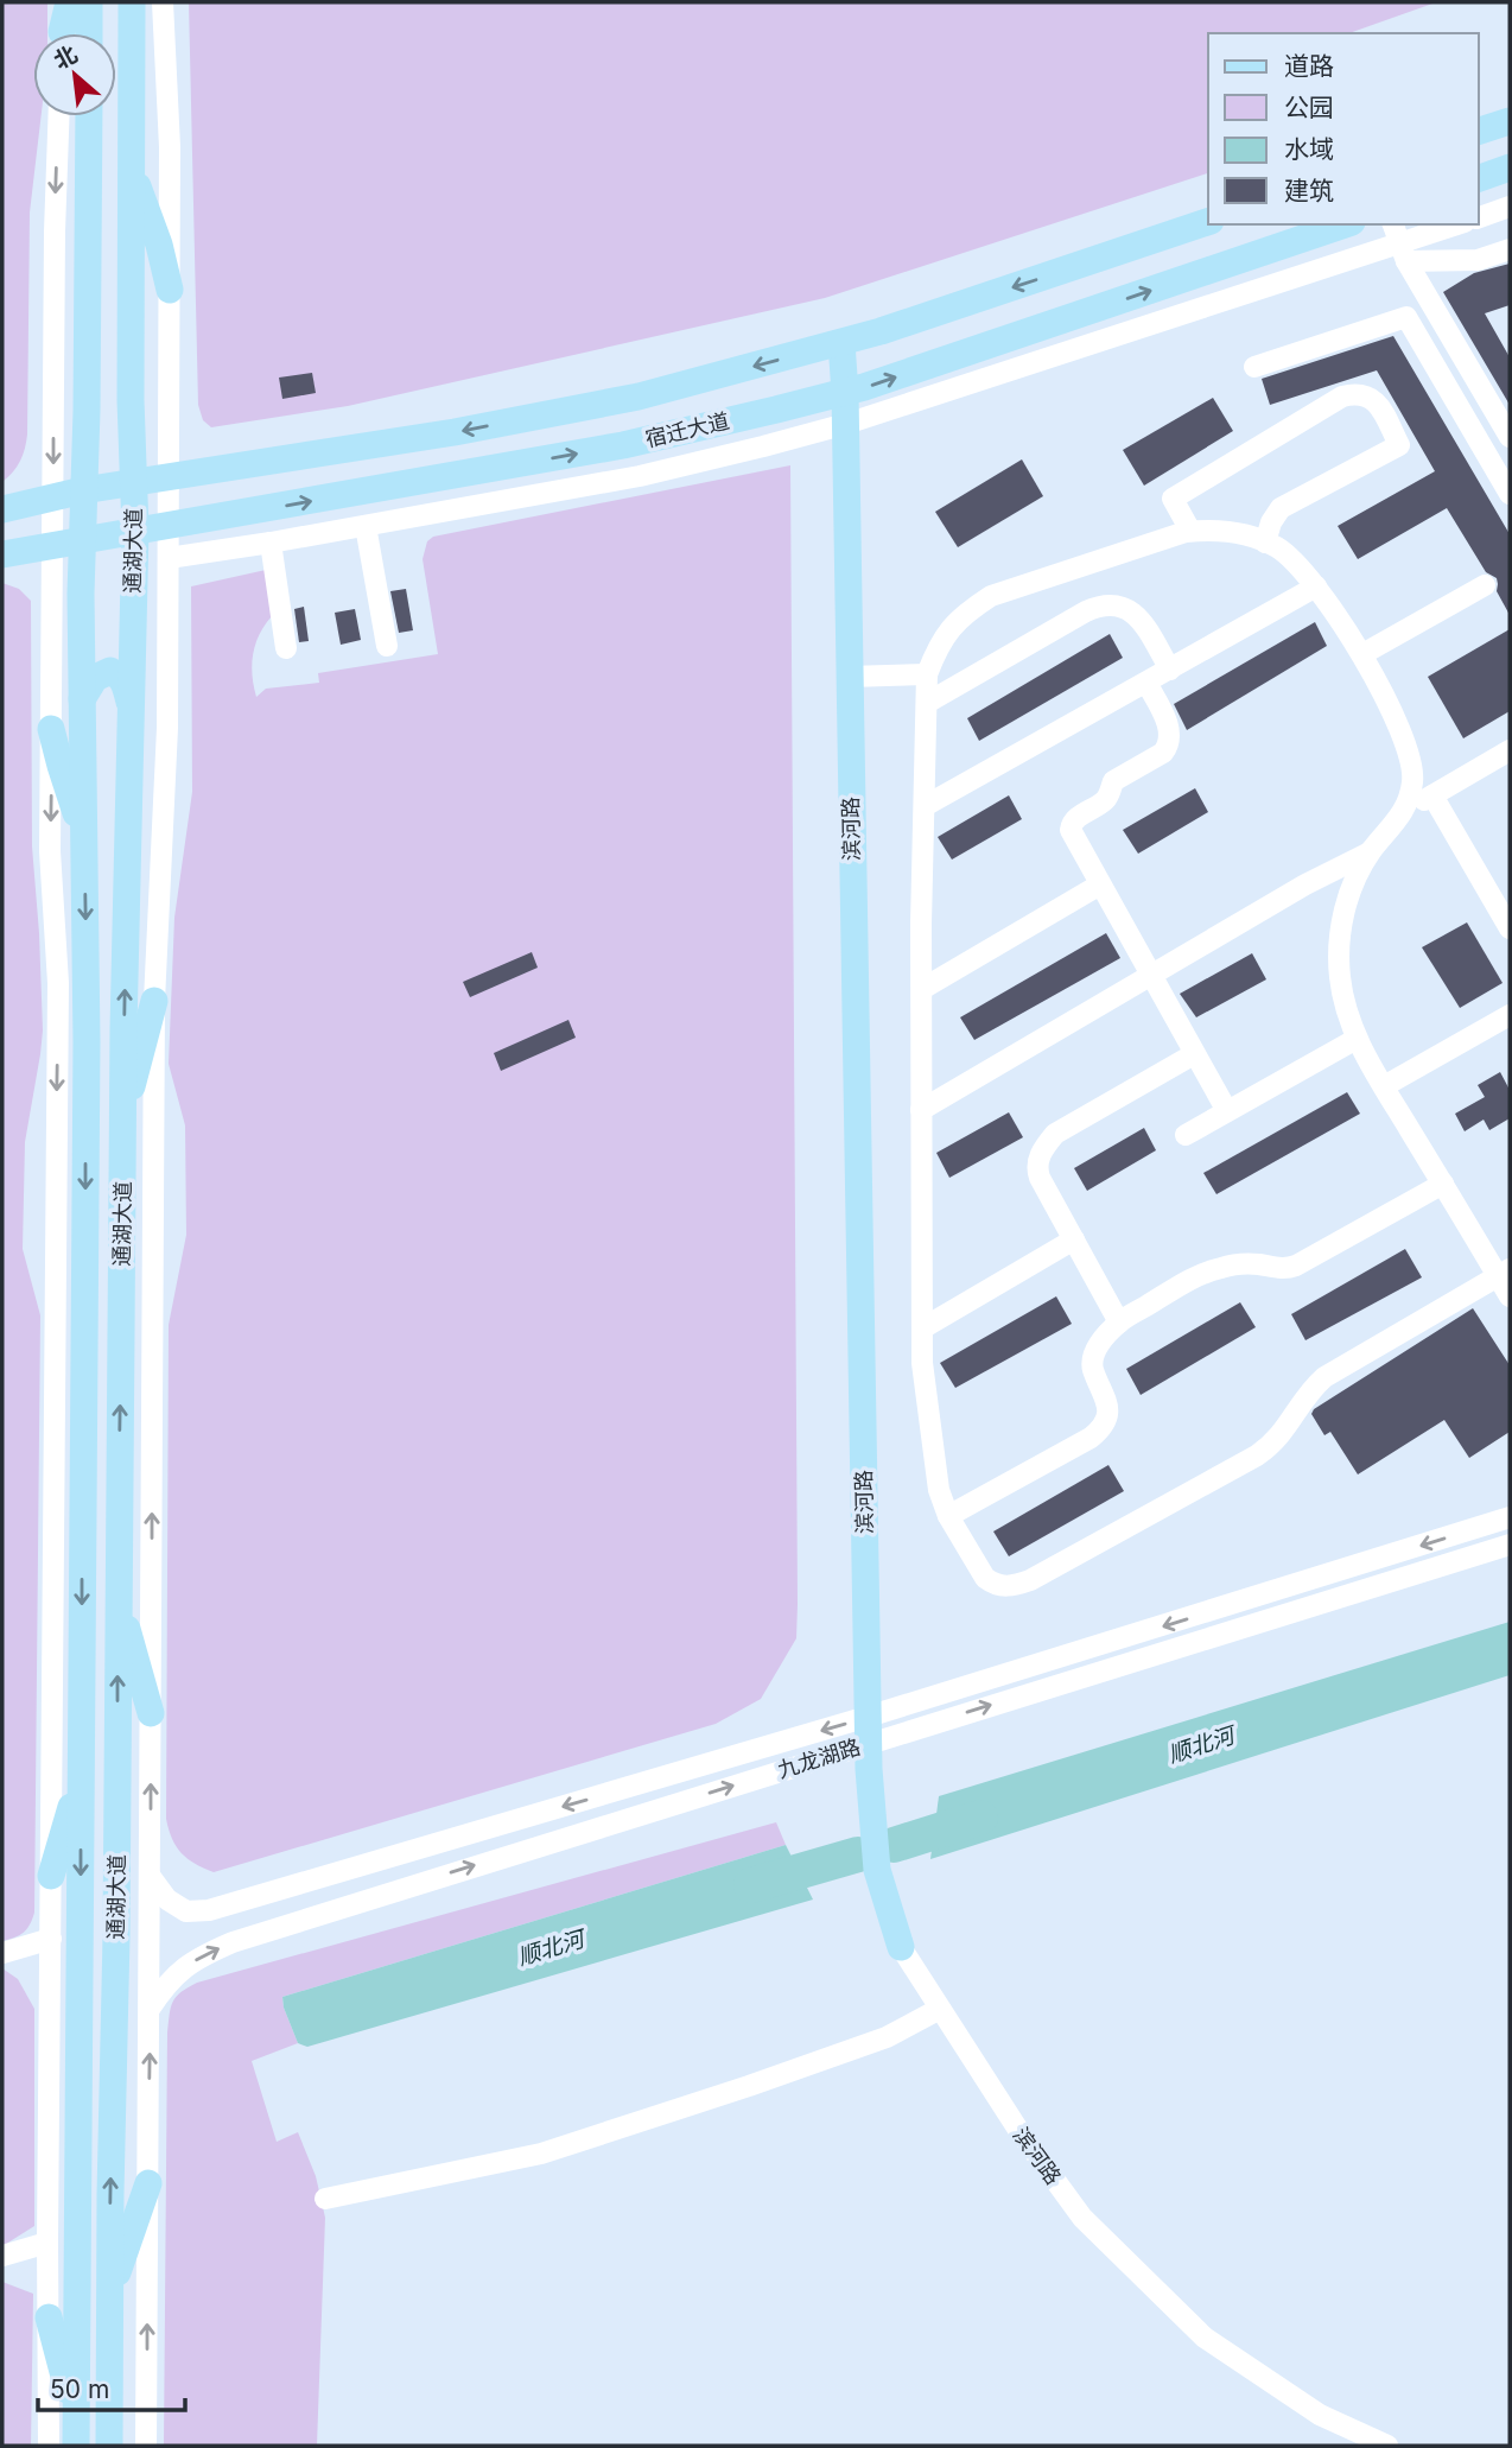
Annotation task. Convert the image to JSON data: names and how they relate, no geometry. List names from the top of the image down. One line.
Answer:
{"streets":{"main road":["宿迁大道","通湖大道","滨河路"],"street":["九龙湖路"]},"crossings":[["宿迁大道","通湖大道"],["宿迁大道","滨河路"],["滨河路","九龙湖路"]],"water":["顺北河"],"legend":["道路","公园","水域","建筑"],"scale_bar":"50 m","north":"top left"}
